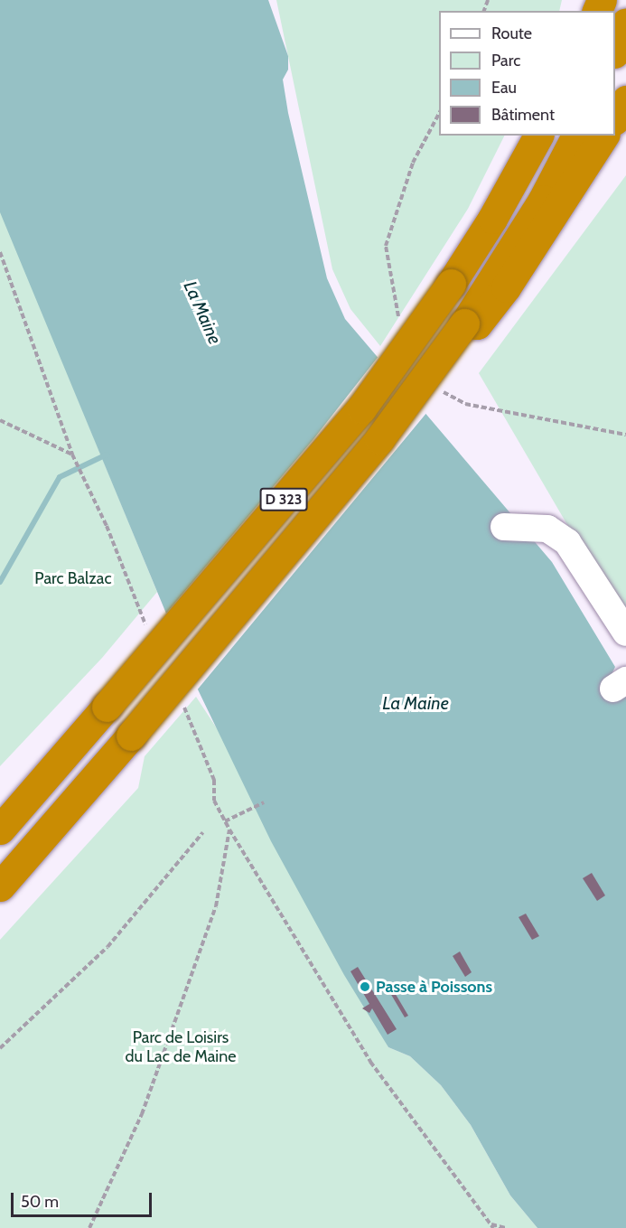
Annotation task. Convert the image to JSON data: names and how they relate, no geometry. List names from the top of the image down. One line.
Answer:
{"streets":{"highway":["D 323"]},"water":["La Maine"],"parks":["Parc Balzac","Parc de Loisirs du Lac de Maine"],"places":["Passe à Poissons"],"legend":["Route","Parc","Eau","Bâtiment"],"scale_bar":"50 m"}
